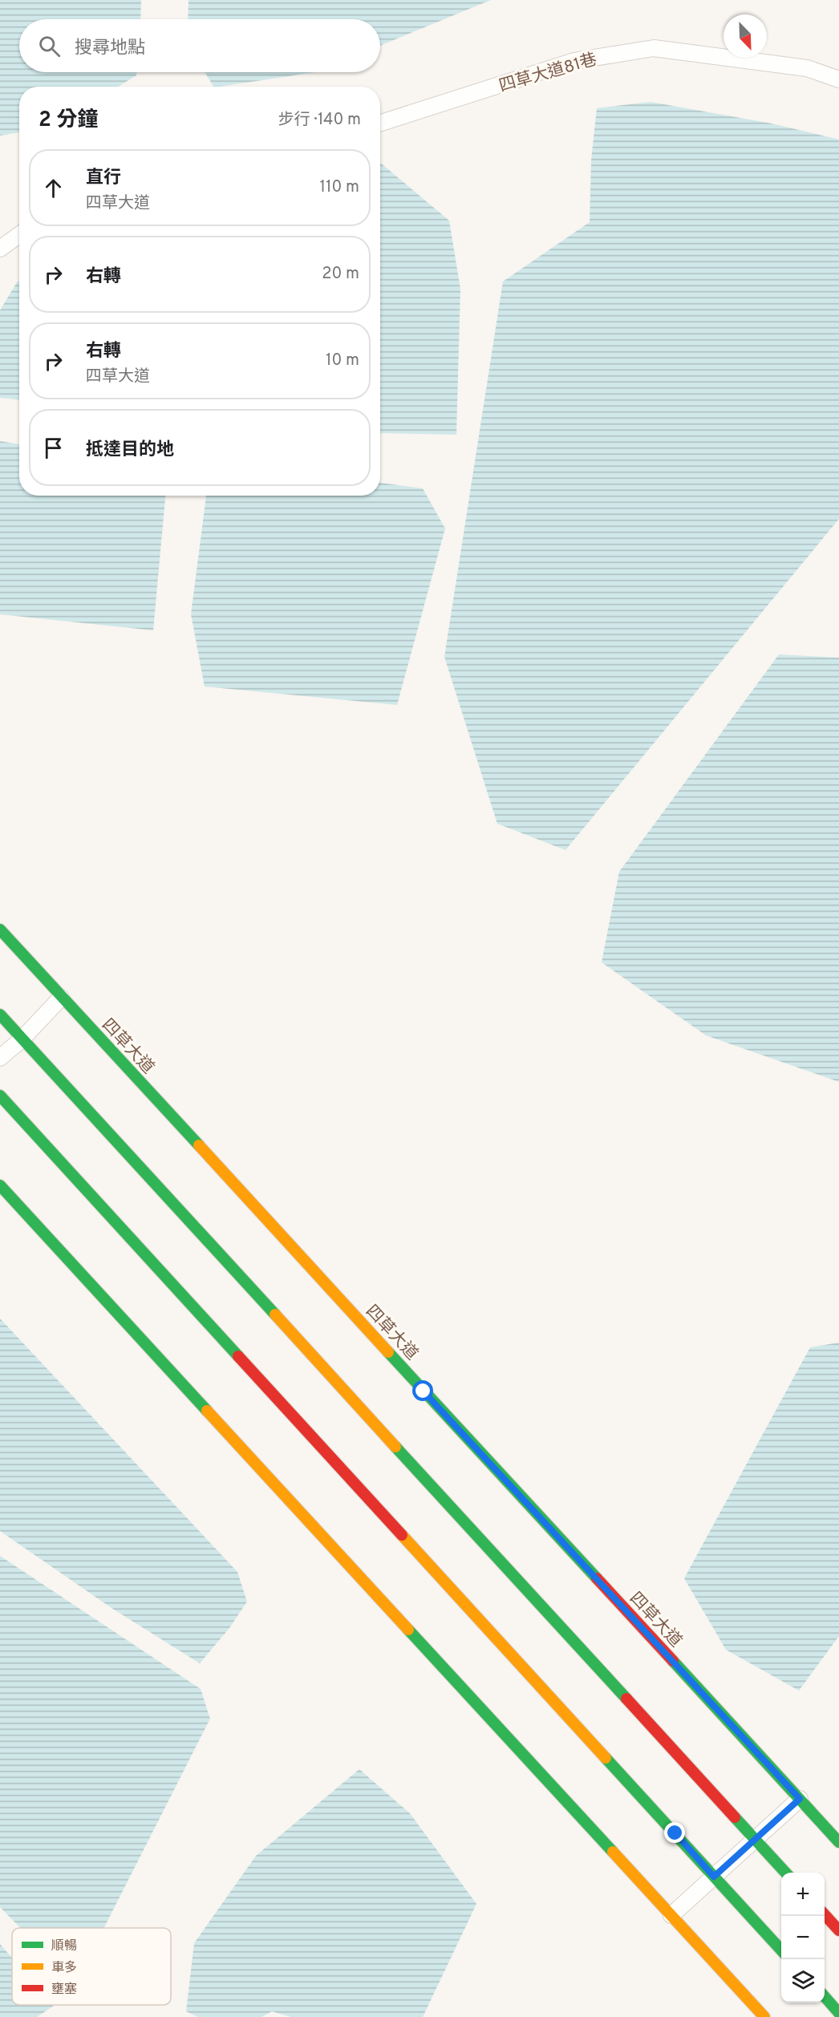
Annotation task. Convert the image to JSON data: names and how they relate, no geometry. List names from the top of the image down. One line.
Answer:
{"streets":{"street":["四草大道"],"lane":["四草大道81巷"]},"legend":["順暢","車多","壅塞"],"north":"bottom right","page":{"search":"搜尋地點","heading":["2 分鐘","步行 · 140 m"],"list":[["直行","四草大道","110 m"],["右轉","20 m"],["右轉","四草大道","10 m"],"抵達目的地"],"map_buttons":["+","−"]}}
